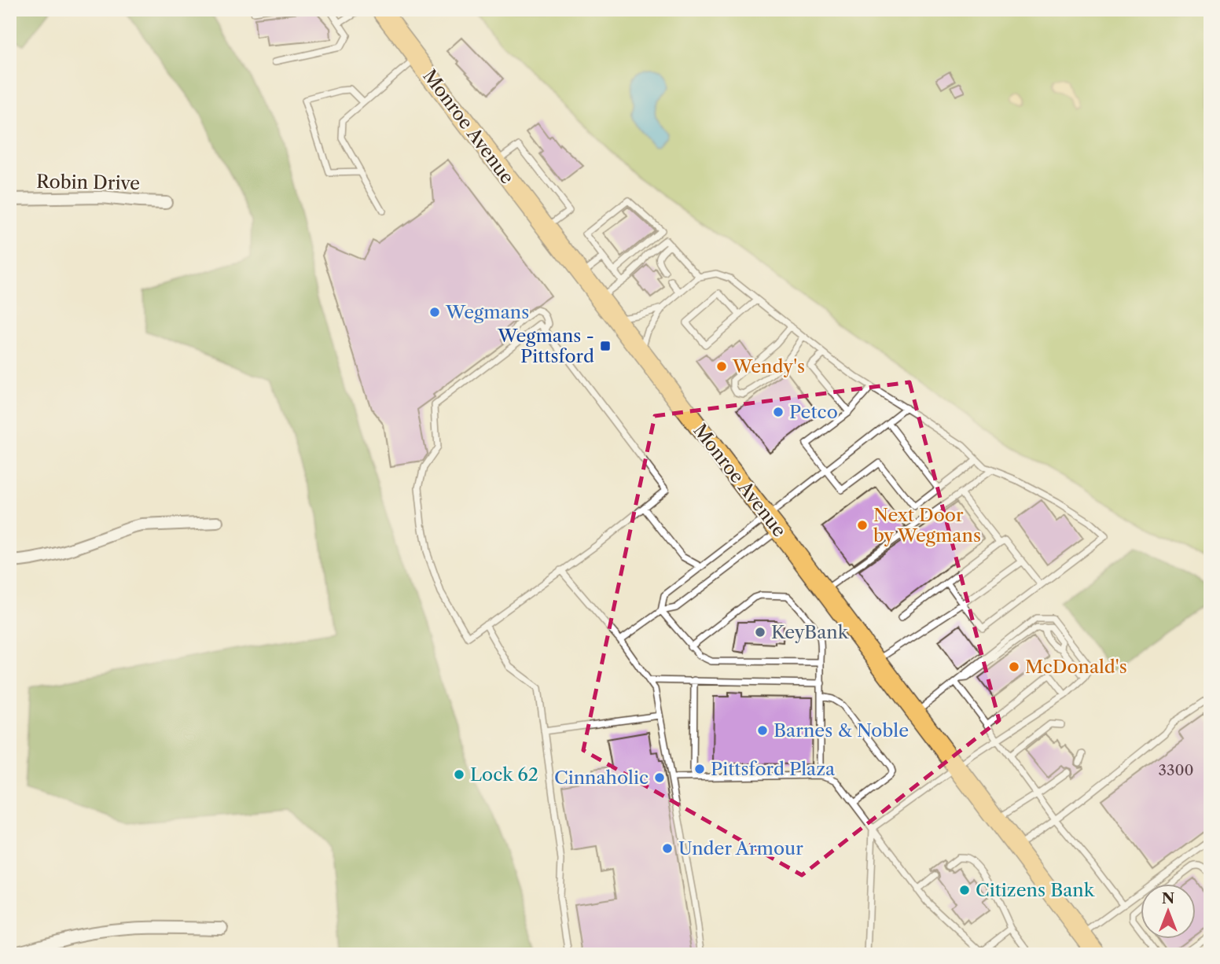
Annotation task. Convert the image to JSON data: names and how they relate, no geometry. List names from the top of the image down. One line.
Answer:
{"streets":{"main road":["Monroe Avenue"],"street":["Robin Drive"]},"places":{"other":["Wegmans","Wendy's","Petco","Next Door by Wegmans","KeyBank","McDonald's","Barnes & Noble","Pittsford Plaza","Lock 62","Cinnaholic","Under Armour","Citizens Bank"],"transit":["Wegmans - Pittsford"]},"house_numbers":["3300"],"north":"top"}
